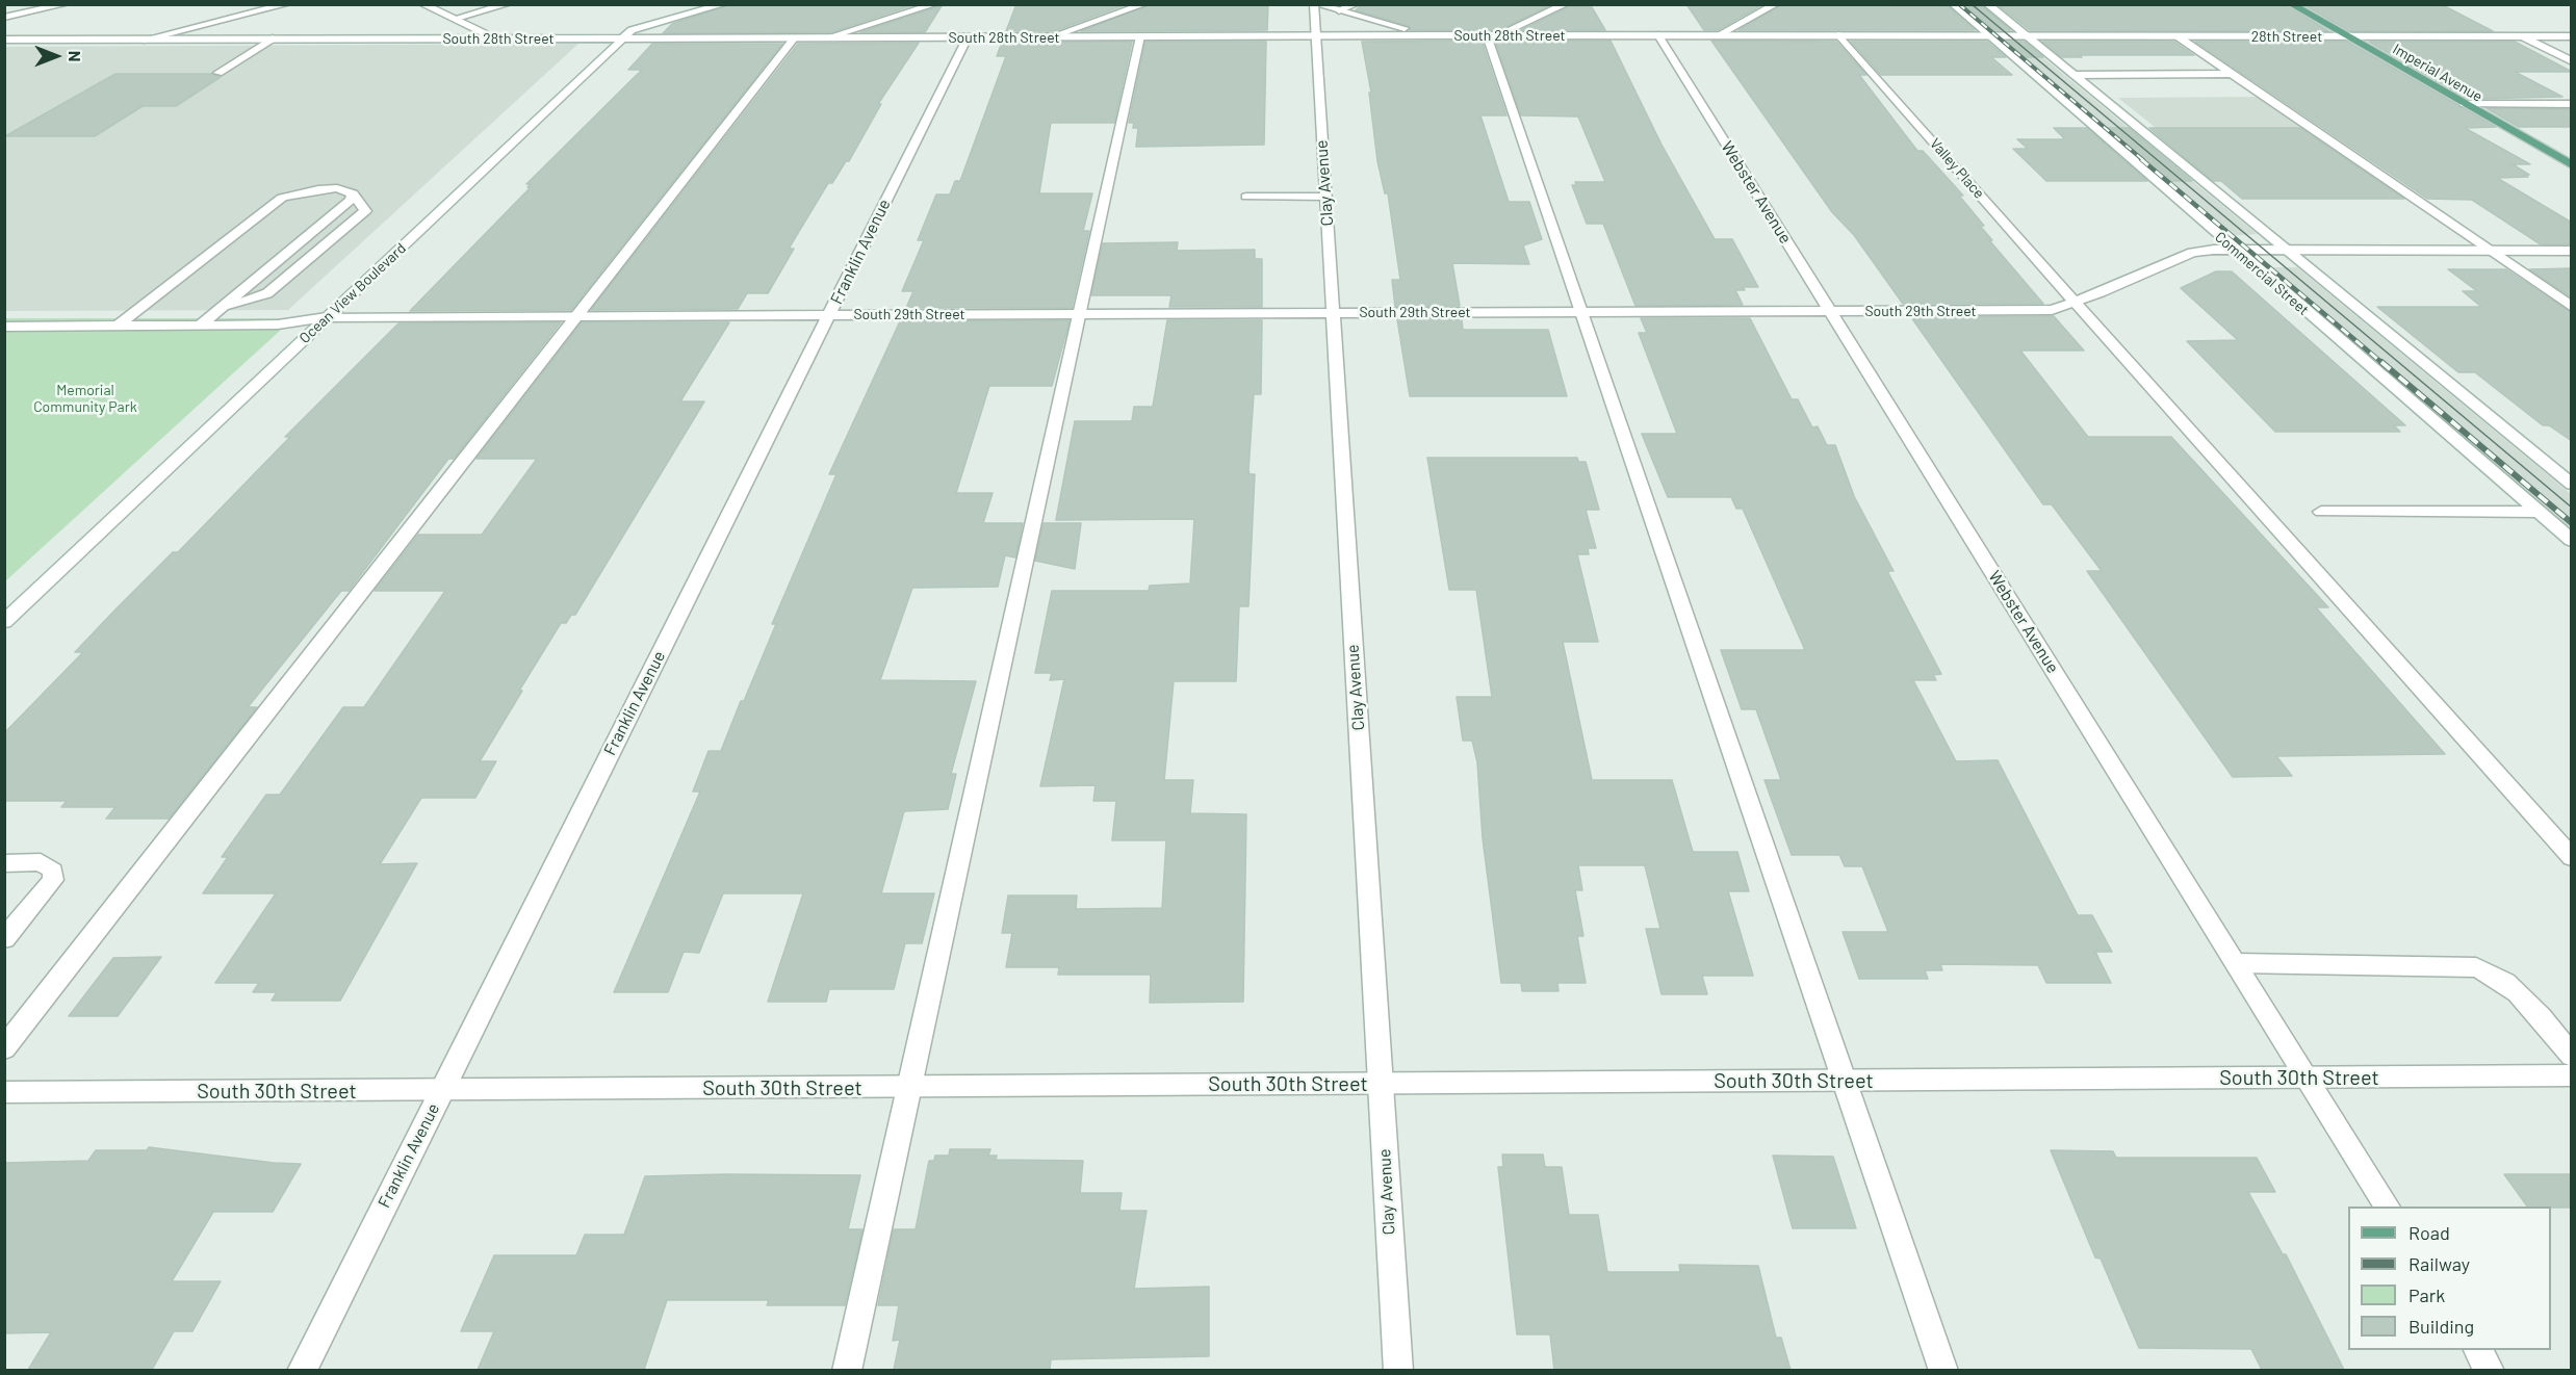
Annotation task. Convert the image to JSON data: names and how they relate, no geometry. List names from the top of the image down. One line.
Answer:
{"streets":{"main road":["Imperial Avenue"],"street":["South 28th Street","28th Street","Valley Place","Clay Avenue","Webster Avenue","Franklin Avenue","Commercial Street","Ocean View Boulevard","South 29th Street","South 30th Street"]},"crossings":[["South 28th Street","28th Street"],["South 28th Street","Valley Place"],["South 28th Street","Clay Avenue"],["South 28th Street","Webster Avenue"],["South 28th Street","Franklin Avenue"],["South 28th Street","Commercial Street"],["South 28th Street","Ocean View Boulevard"],["28th Street","Imperial Avenue"],["Valley Place","South 29th Street"],["Clay Avenue","South 29th Street"],["Clay Avenue","South 30th Street"],["Webster Avenue","South 29th Street"],["Webster Avenue","South 30th Street"],["Franklin Avenue","South 29th Street"],["Franklin Avenue","South 30th Street"],["Commercial Street","South 29th Street"],["Ocean View Boulevard","South 29th Street"]],"parks":["Memorial Community Park"],"legend":["Road","Railway","Park","Building"],"north":"right"}
